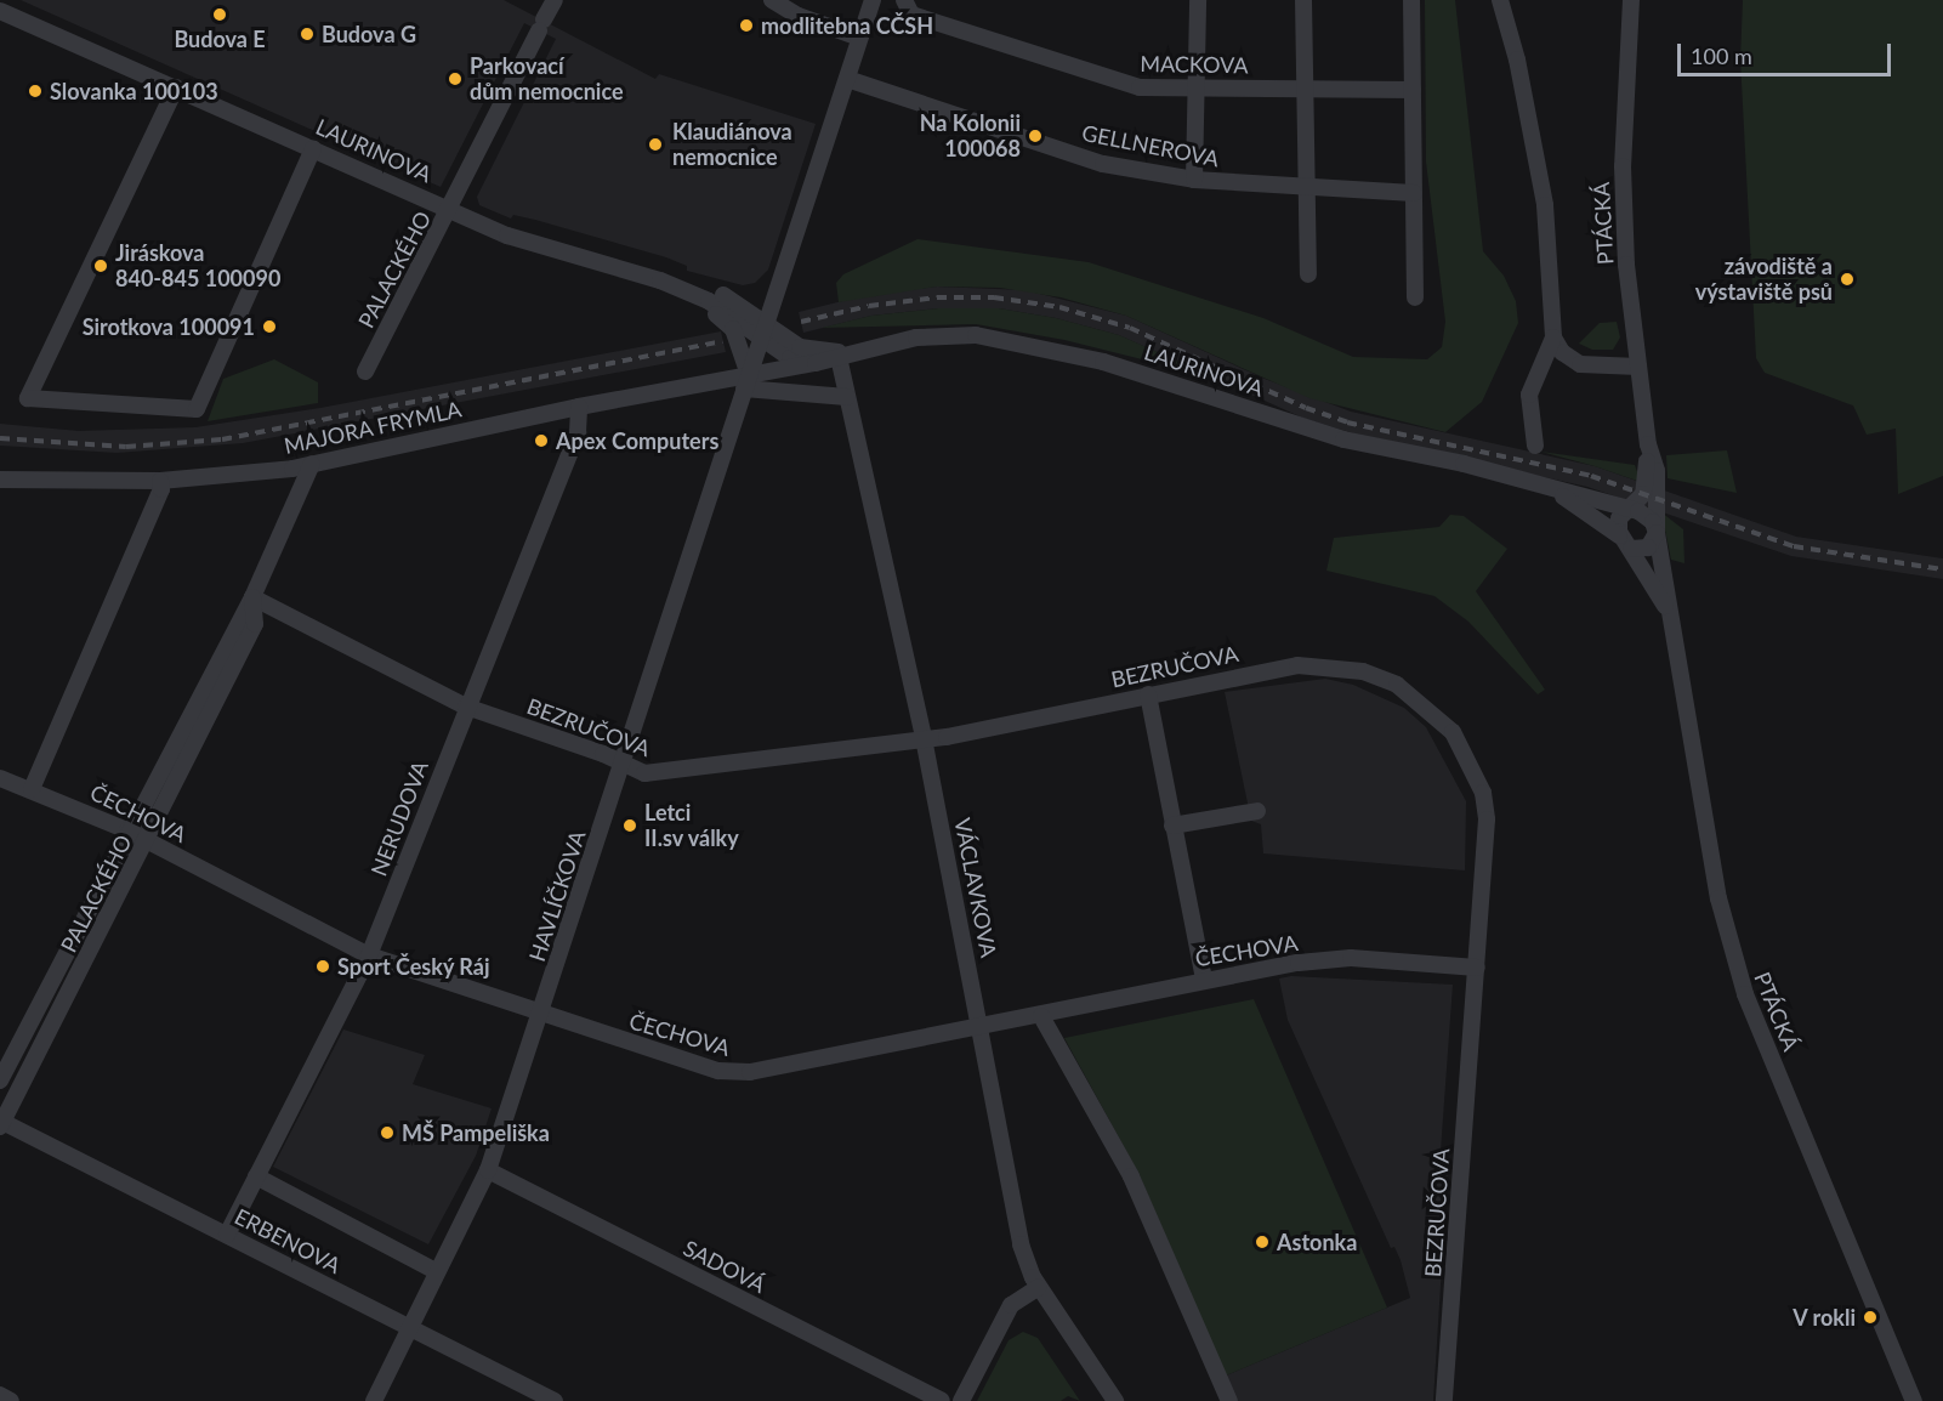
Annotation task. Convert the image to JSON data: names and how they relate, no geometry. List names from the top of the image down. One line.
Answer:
{"streets":{"street":["MACKOVA","GELLNEROVA","LAURINOVA","PTÁCKÁ","PALACKÉHO","MAJORA FRYMLA","BEZRUČOVA","ČECHOVA","NERUDOVA","VÁCLAVKOVA","HAVLÍČKOVA","ERBENOVA","SADOVÁ"]},"crossings":[["LAURINOVA","PTÁCKÁ"],["LAURINOVA","PALACKÉHO"],["LAURINOVA","MAJORA FRYMLA"],["LAURINOVA","VÁCLAVKOVA"],["LAURINOVA","HAVLÍČKOVA"],["PALACKÉHO","MAJORA FRYMLA"],["PALACKÉHO","BEZRUČOVA"],["PALACKÉHO","ČECHOVA"],["PALACKÉHO","ERBENOVA"],["MAJORA FRYMLA","NERUDOVA"],["MAJORA FRYMLA","HAVLÍČKOVA"],["BEZRUČOVA","ČECHOVA"],["BEZRUČOVA","NERUDOVA"],["BEZRUČOVA","VÁCLAVKOVA"],["BEZRUČOVA","HAVLÍČKOVA"],["ČECHOVA","NERUDOVA"],["ČECHOVA","VÁCLAVKOVA"],["ČECHOVA","HAVLÍČKOVA"],["NERUDOVA","ERBENOVA"],["HAVLÍČKOVA","ERBENOVA"],["HAVLÍČKOVA","SADOVÁ"]],"places":["Budova E","modlitebna CČSH","Budova G","Parkovací dům nemocnice","Slovanka 100103","Na Kolonii 100068","Klaudiánova nemocnice","Jiráskova 840-845 100090","závodiště a výstaviště psů","Sirotkova 100091","Apex Computers","Letci II.sv války","Sport Český Ráj","MŠ Pampeliška","Astonka","V rokli"],"scale_bar":"100 m"}
